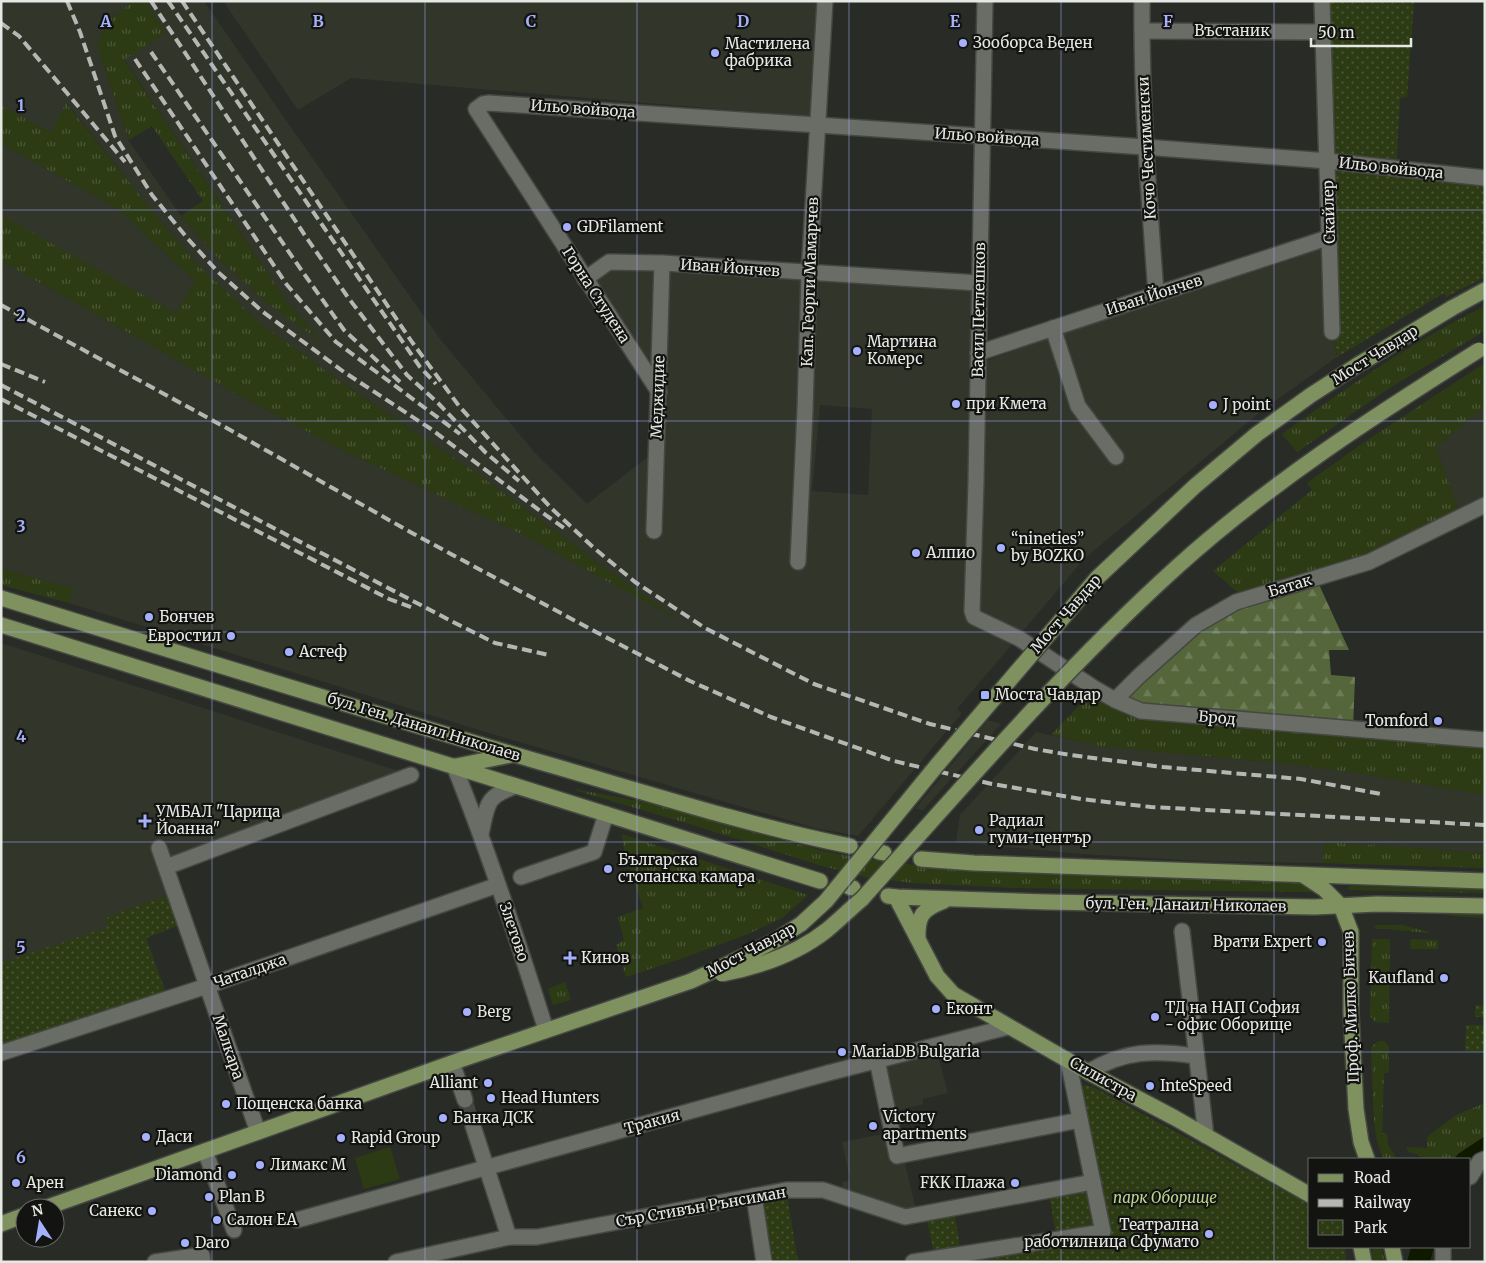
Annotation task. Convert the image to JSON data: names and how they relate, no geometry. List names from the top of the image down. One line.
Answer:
{"streets":{"main road":["Мост Чавдар","бул. Ген. Данаил Николаев","Проф. Милко Бичев","Силистра"],"street":["Въстаник","Ильо войвода","Кочо Честименски","Скайлер","Иван Йончев","Кап. Георги Мамарчев","Горна Студена","Васил Петлешков","Меджидие","Батак","Брод","Злетово","Чаталджа","Малкара","Тракия","Сър Стивън Рънсиман"]},"crossings":[["Въстаник","Кочо Честименски"],["Въстаник","Скайлер"],["Ильо войвода","Кочо Честименски"],["Ильо войвода","Скайлер"],["Ильо войвода","Кап. Георги Мамарчев"],["Ильо войвода","Горна Студена"],["Ильо войвода","Васил Петлешков"],["Кочо Честименски","Иван Йончев"],["Скайлер","Иван Йончев"],["Иван Йончев","Кап. Георги Мамарчев"],["Иван Йончев","Горна Студена"],["Иван Йончев","Васил Петлешков"],["Иван Йончев","Меджидие"],["Горна Студена","Меджидие"],["Васил Петлешков","Брод"],["Мост Чавдар","Злетово"],["Мост Чавдар","Малкара"],["Батак","Брод"],["бул. Ген. Данаил Николаев","Злетово"],["бул. Ген. Данаил Николаев","Проф. Милко Бичев"],["бул. Ген. Данаил Николаев","Силистра"],["Злетово","Чаталджа"],["Чаталджа","Малкара"],["Силистра","Тракия"]],"parks":["парк Оборище"],"places":{"other":["Зооборса Веден","Мастилена фабрика","GDFilament","Мартина Комерс","при Кмета","J point","“nineties” by BOZKO","Алпио","Бончев","Евростил","Астеф","Tomford","Радиал гуми-център","Българска стопанска камара","Врати Expert","Kaufland","Еконт","Berg","ТД на НАП София - офис Оборище","MariaDB Bulgaria","Alliant","InteSpeed","Head Hunters","Пощенска банка","Банка ДСК","Victory apartments","Даси","Rapid Group","Лимакс М","Diamond","Арен","FKK Плажа","Plan B","Санекс","Салон ЕА","Театрална работилница Сфумато","Daro"],"transit":["Моста Чавдар"],"health":["УМБАЛ \"Царица Йоанна\"","Кинов"]},"legend":["Road","Railway","Park"],"scale_bar":"50 m","north":"top","grid":{"columns":["A","B","C","D","E","F"],"rows":["1","2","3","4","5","6"]}}
